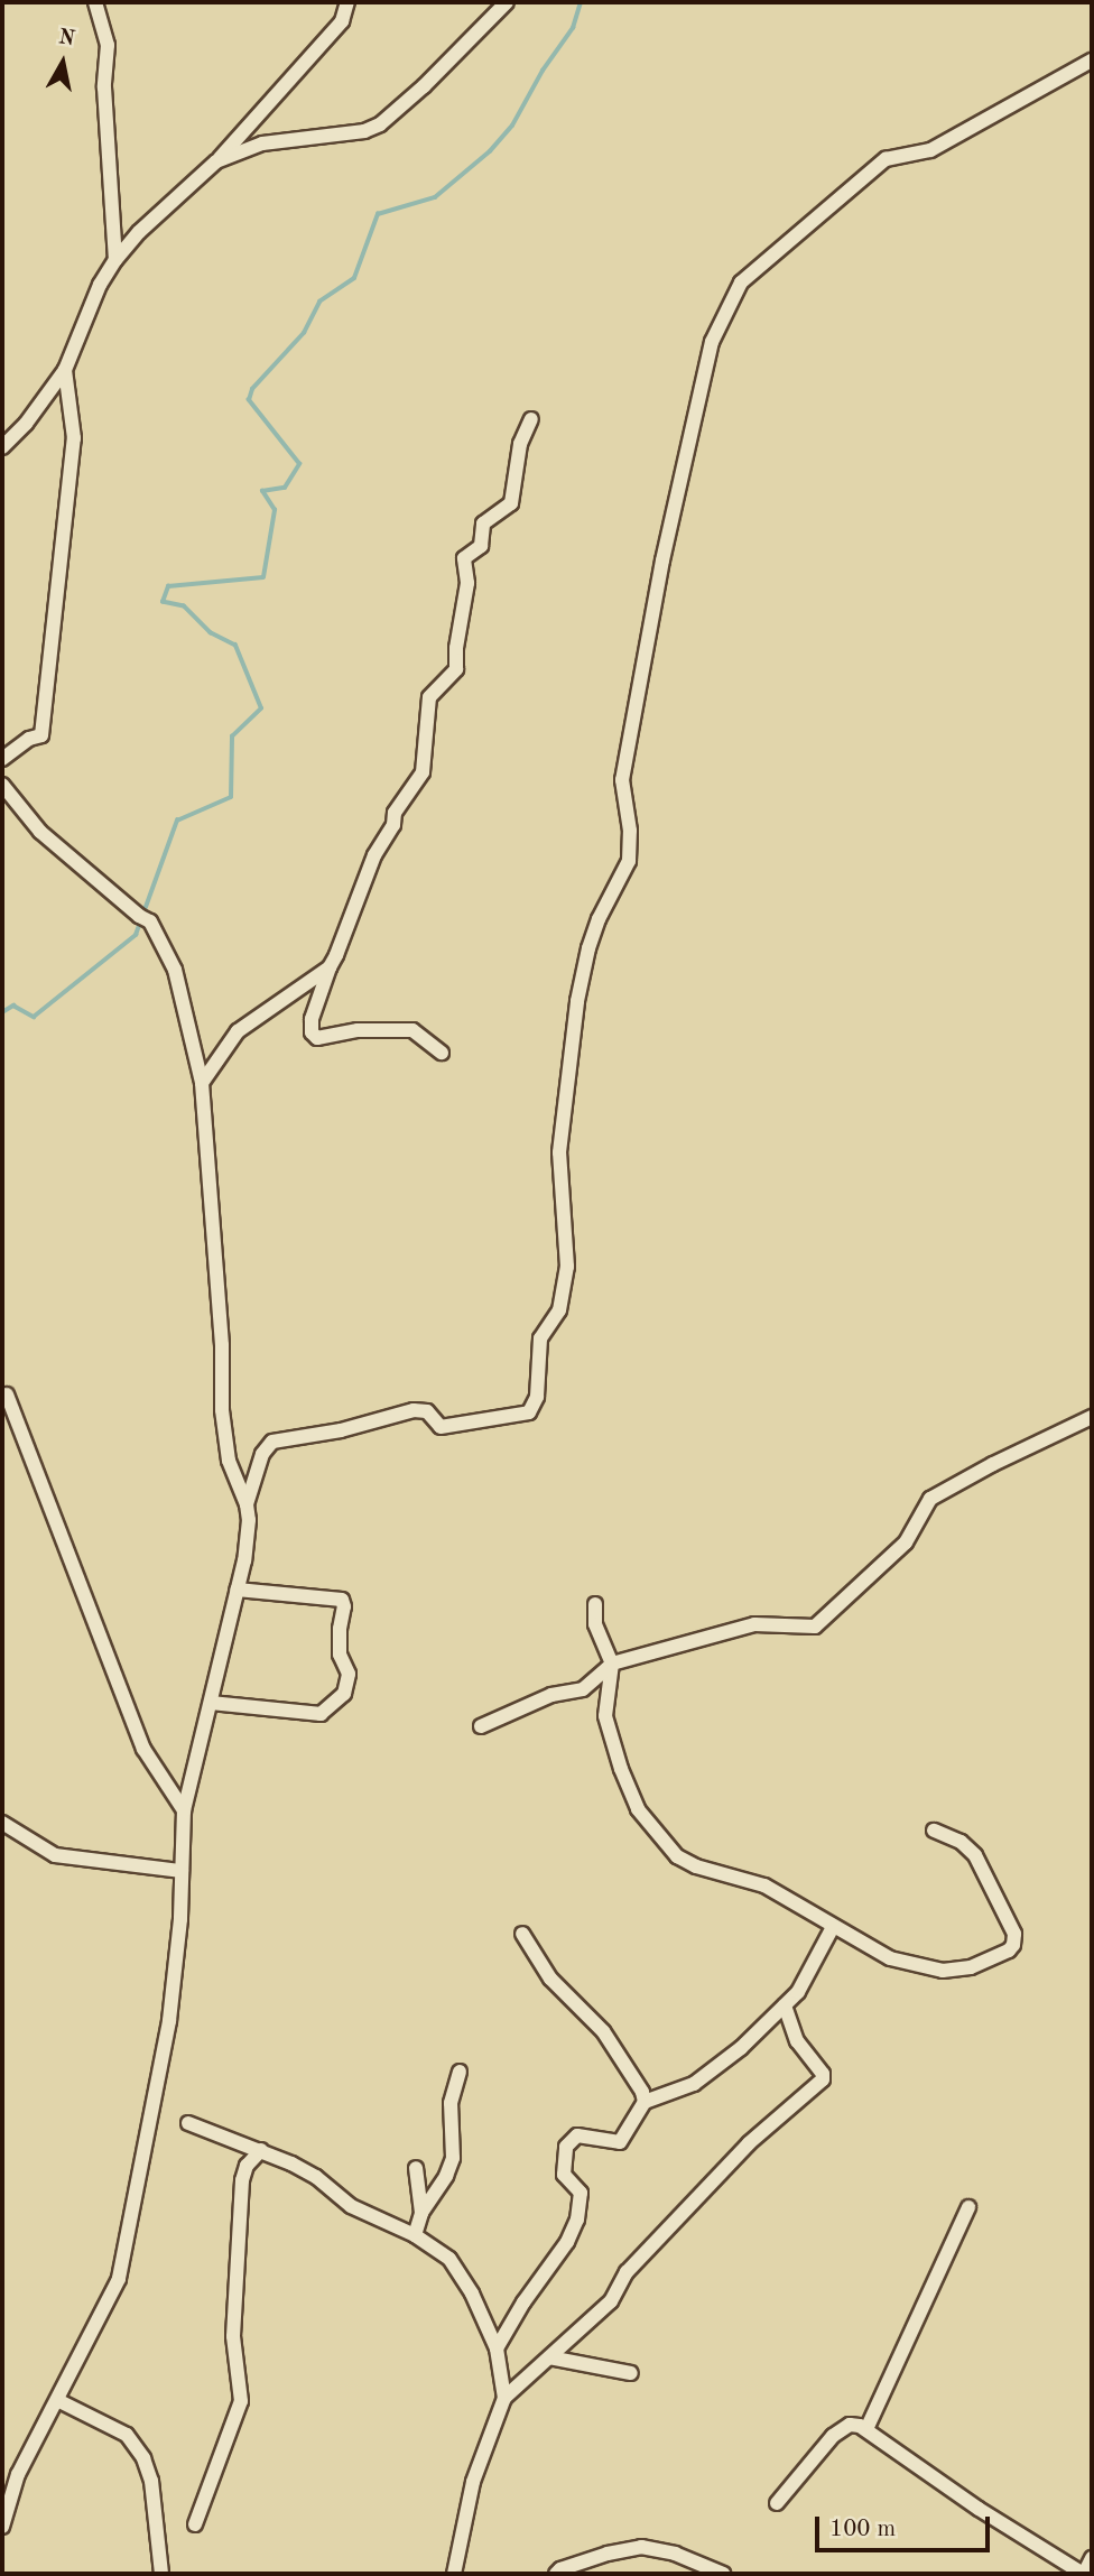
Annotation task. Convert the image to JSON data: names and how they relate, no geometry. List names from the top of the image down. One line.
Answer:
{"scale_bar":"100 m","north":"top"}
